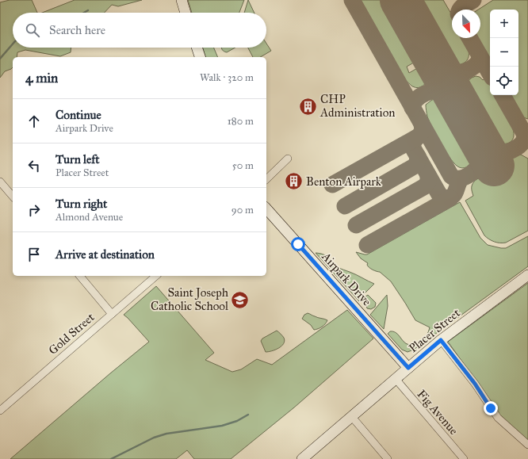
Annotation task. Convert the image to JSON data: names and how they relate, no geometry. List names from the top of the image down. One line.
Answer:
{"streets":{"main road":["Airpark Drive","Placer Street"],"street":["Gold Street","Fig Avenue"]},"crossings":[["Airpark Drive","Placer Street"],["Placer Street","Fig Avenue"]],"places":{"building":["CHP Administration","Benton Airpark"],"school or university":["Saint Joseph Catholic School"]},"north":"bottom right","page":{"map_buttons":["+","−"],"search":"Search here","heading":["4 min","Walk · 320 m"],"list":[["Continue","Airpark Drive","180 m"],["Turn left","Placer Street","50 m"],["Turn right","Almond Avenue","90 m"],"Arrive at destination"]}}
